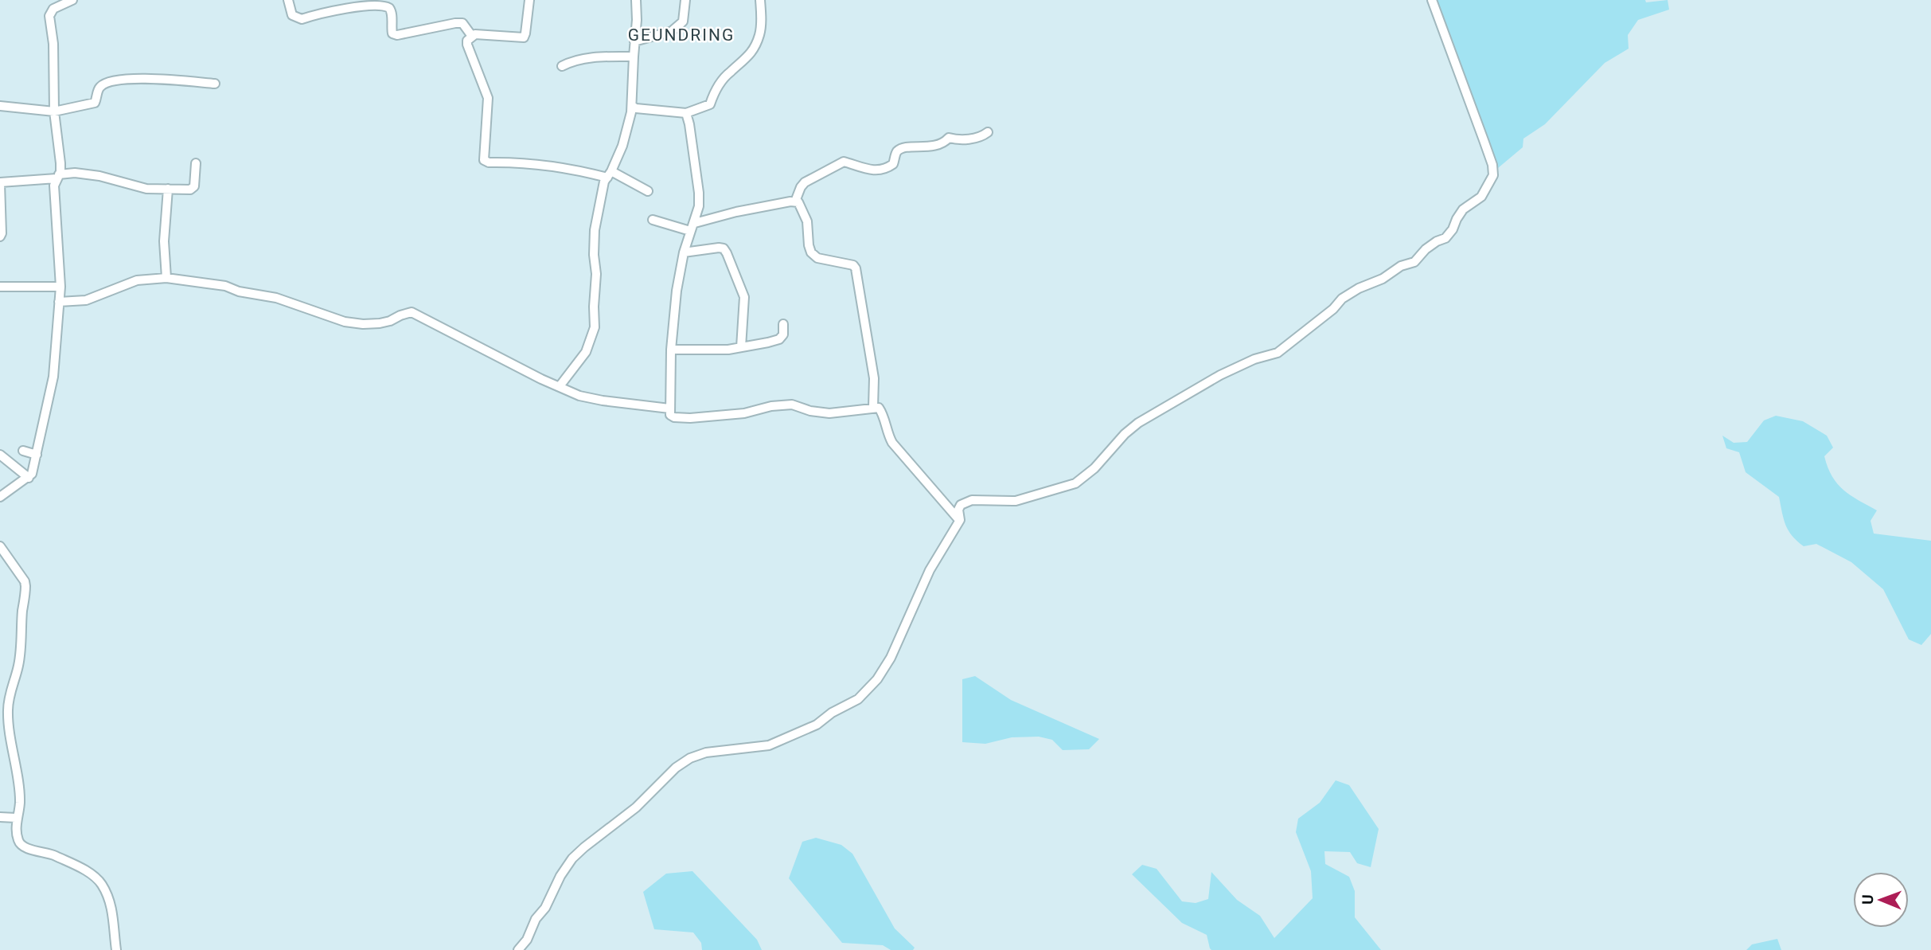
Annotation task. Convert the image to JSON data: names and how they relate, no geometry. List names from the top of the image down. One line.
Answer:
{"districts":["GEUNDRING"],"north":"left"}
